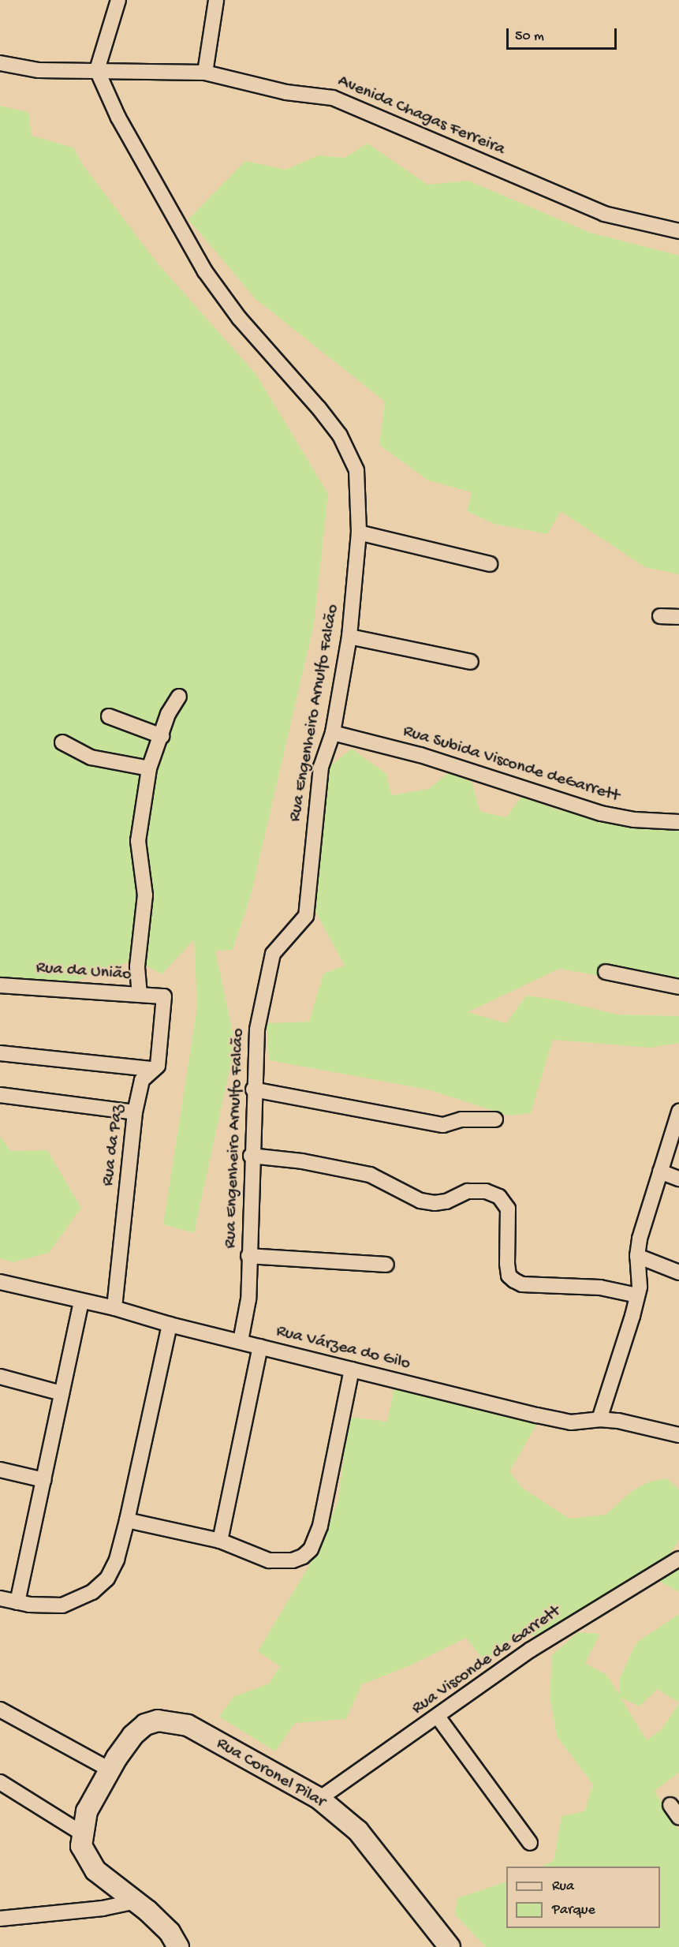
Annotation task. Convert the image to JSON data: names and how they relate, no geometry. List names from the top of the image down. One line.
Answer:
{"streets":{"street":["Avenida Chagas Ferreira","Rua Engenheiro Arnulfo Falcão","Rua Subida Visconde deGarrett","Rua da União","Rua da Paz","Rua Várzea do Gilo","Rua Visconde de Garrett","Rua Coronel Pilar"]},"crossings":[["Avenida Chagas Ferreira","Rua Engenheiro Arnulfo Falcão"],["Rua Engenheiro Arnulfo Falcão","Rua Subida Visconde deGarrett"],["Rua Engenheiro Arnulfo Falcão","Rua Várzea do Gilo"],["Rua da União","Rua da Paz"],["Rua da Paz","Rua Várzea do Gilo"],["Rua Visconde de Garrett","Rua Coronel Pilar"]],"legend":["Rua","Parque"],"scale_bar":"50 m"}
